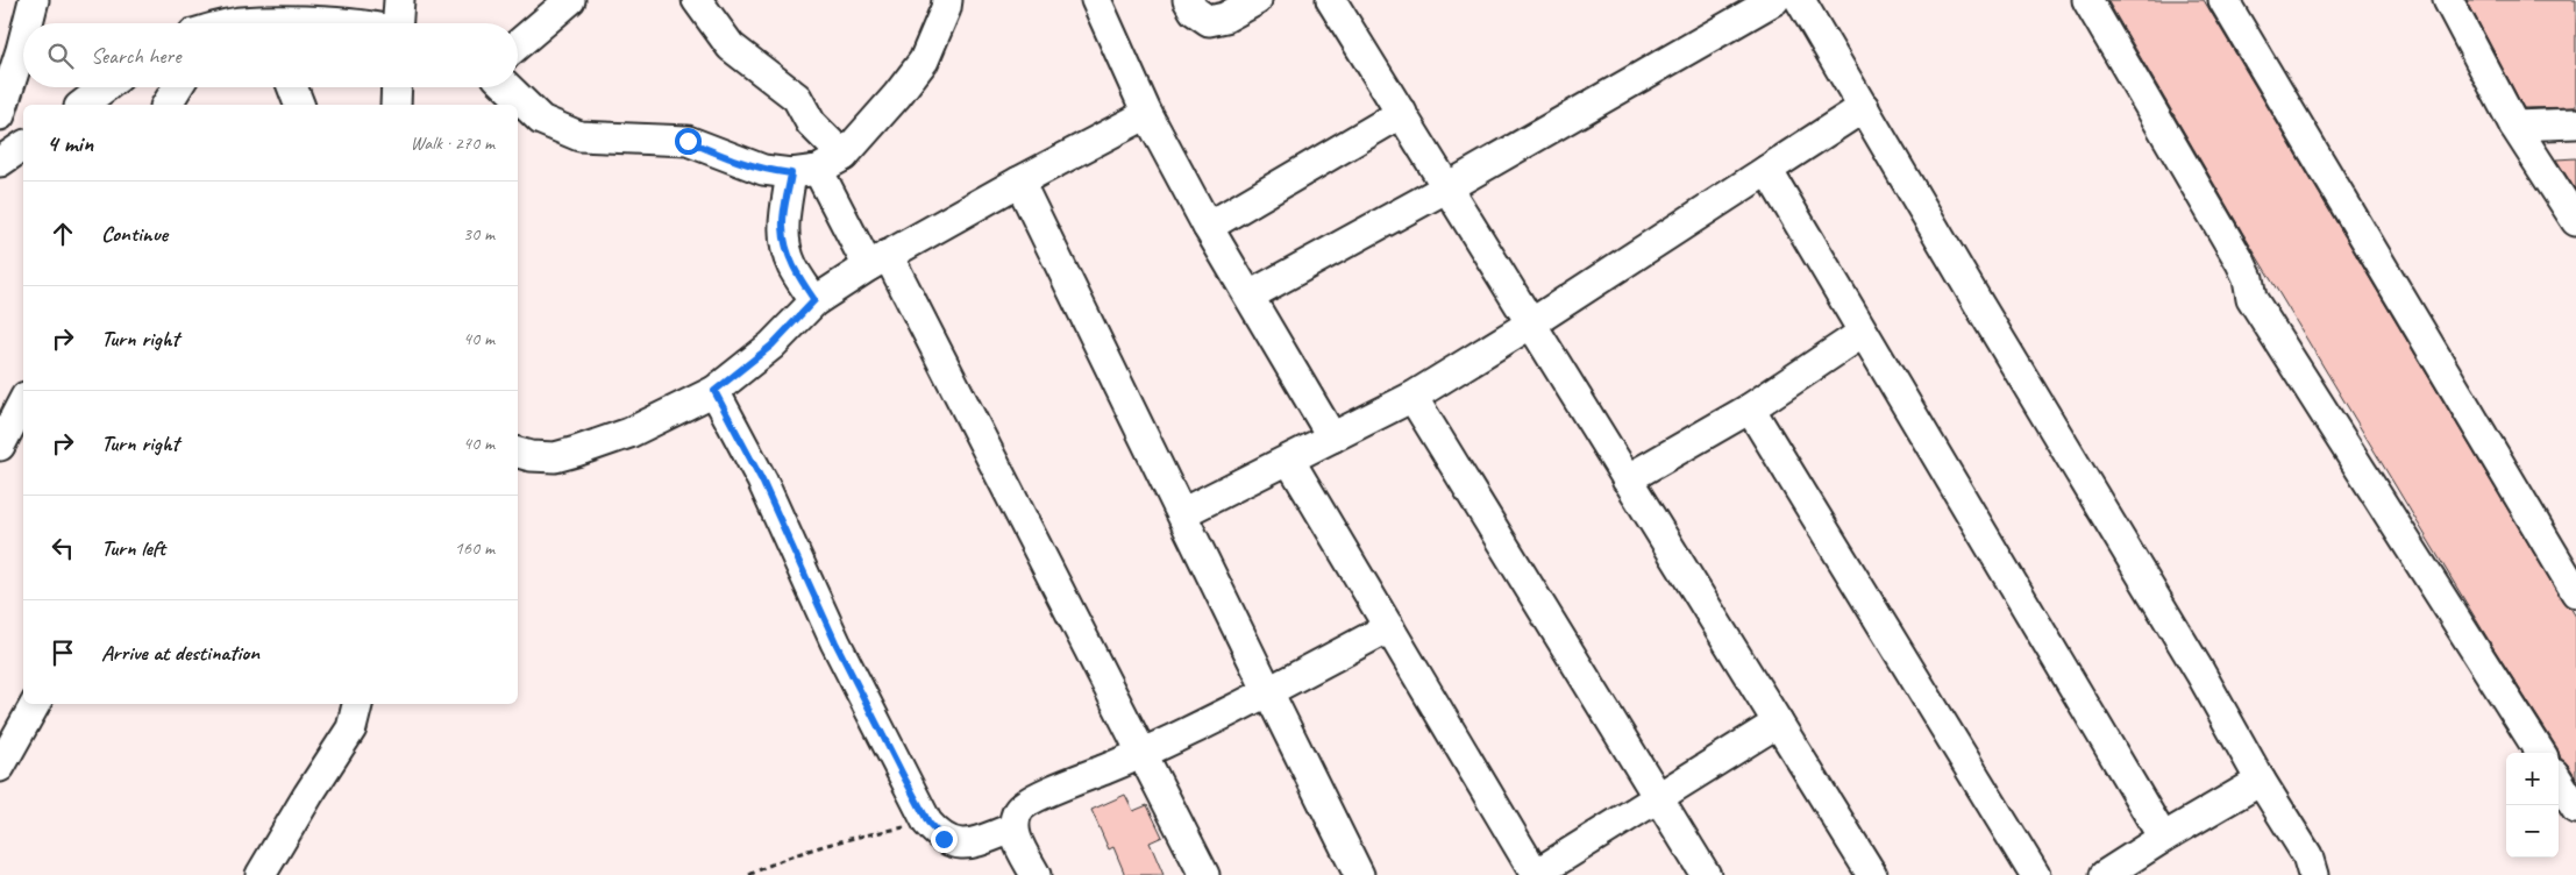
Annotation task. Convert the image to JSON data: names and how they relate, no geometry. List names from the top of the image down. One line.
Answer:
{"page":{"search":"Search here","heading":["4 min","Walk · 270 m"],"list":[["Continue","30 m"],["Turn right","40 m"],["Turn right","40 m"],["Turn left","160 m"],"Arrive at destination"],"map_buttons":["+","−"]}}
